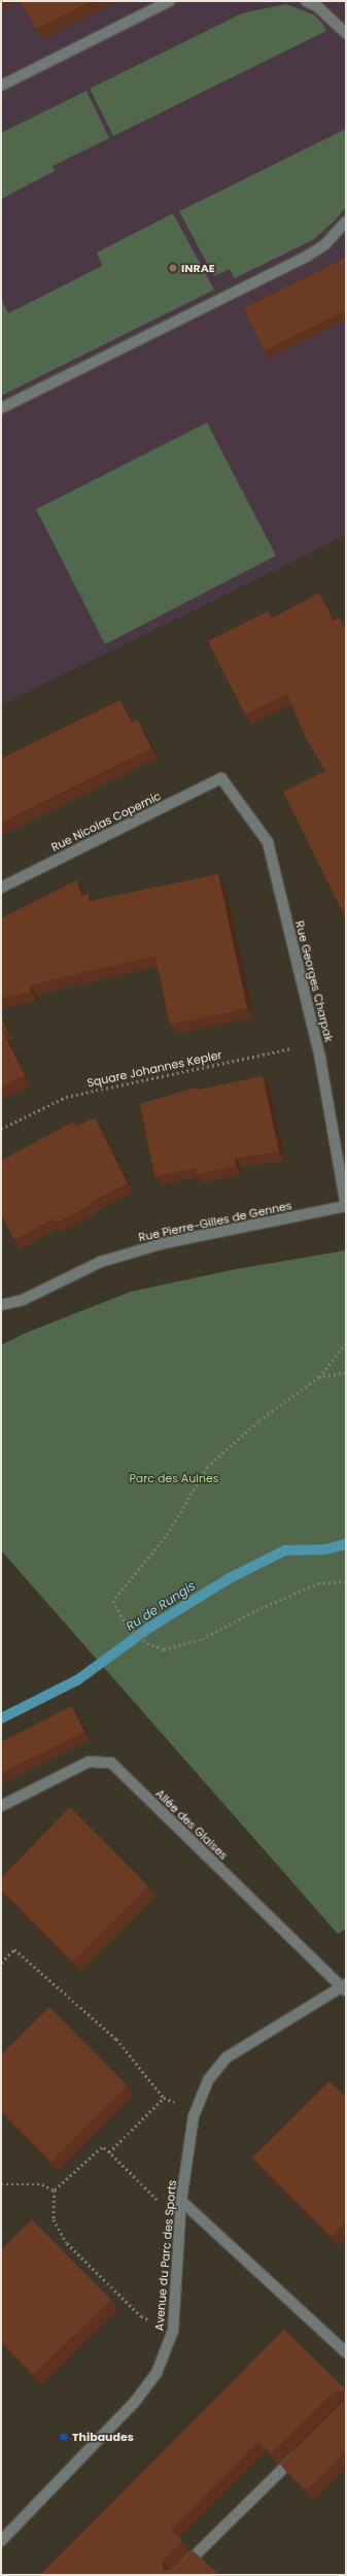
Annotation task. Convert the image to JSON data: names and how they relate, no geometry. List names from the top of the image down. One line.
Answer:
{"streets":{"street":["Rue Nicolas Copernic","Rue Georges Charpak","Rue Pierre-Gilles de Gennes","Allée des Glaises","Avenue du Parc des Sports"],"path":["Square Johannes Kepler"]},"crossings":[["Rue Nicolas Copernic","Rue Georges Charpak"],["Rue Georges Charpak","Square Johannes Kepler"],["Rue Georges Charpak","Rue Pierre-Gilles de Gennes"],["Allée des Glaises","Avenue du Parc des Sports"]],"water":["Ru de Rungis"],"parks":["Parc des Aulnes"],"places":["INRAE","Thibaudes"]}
